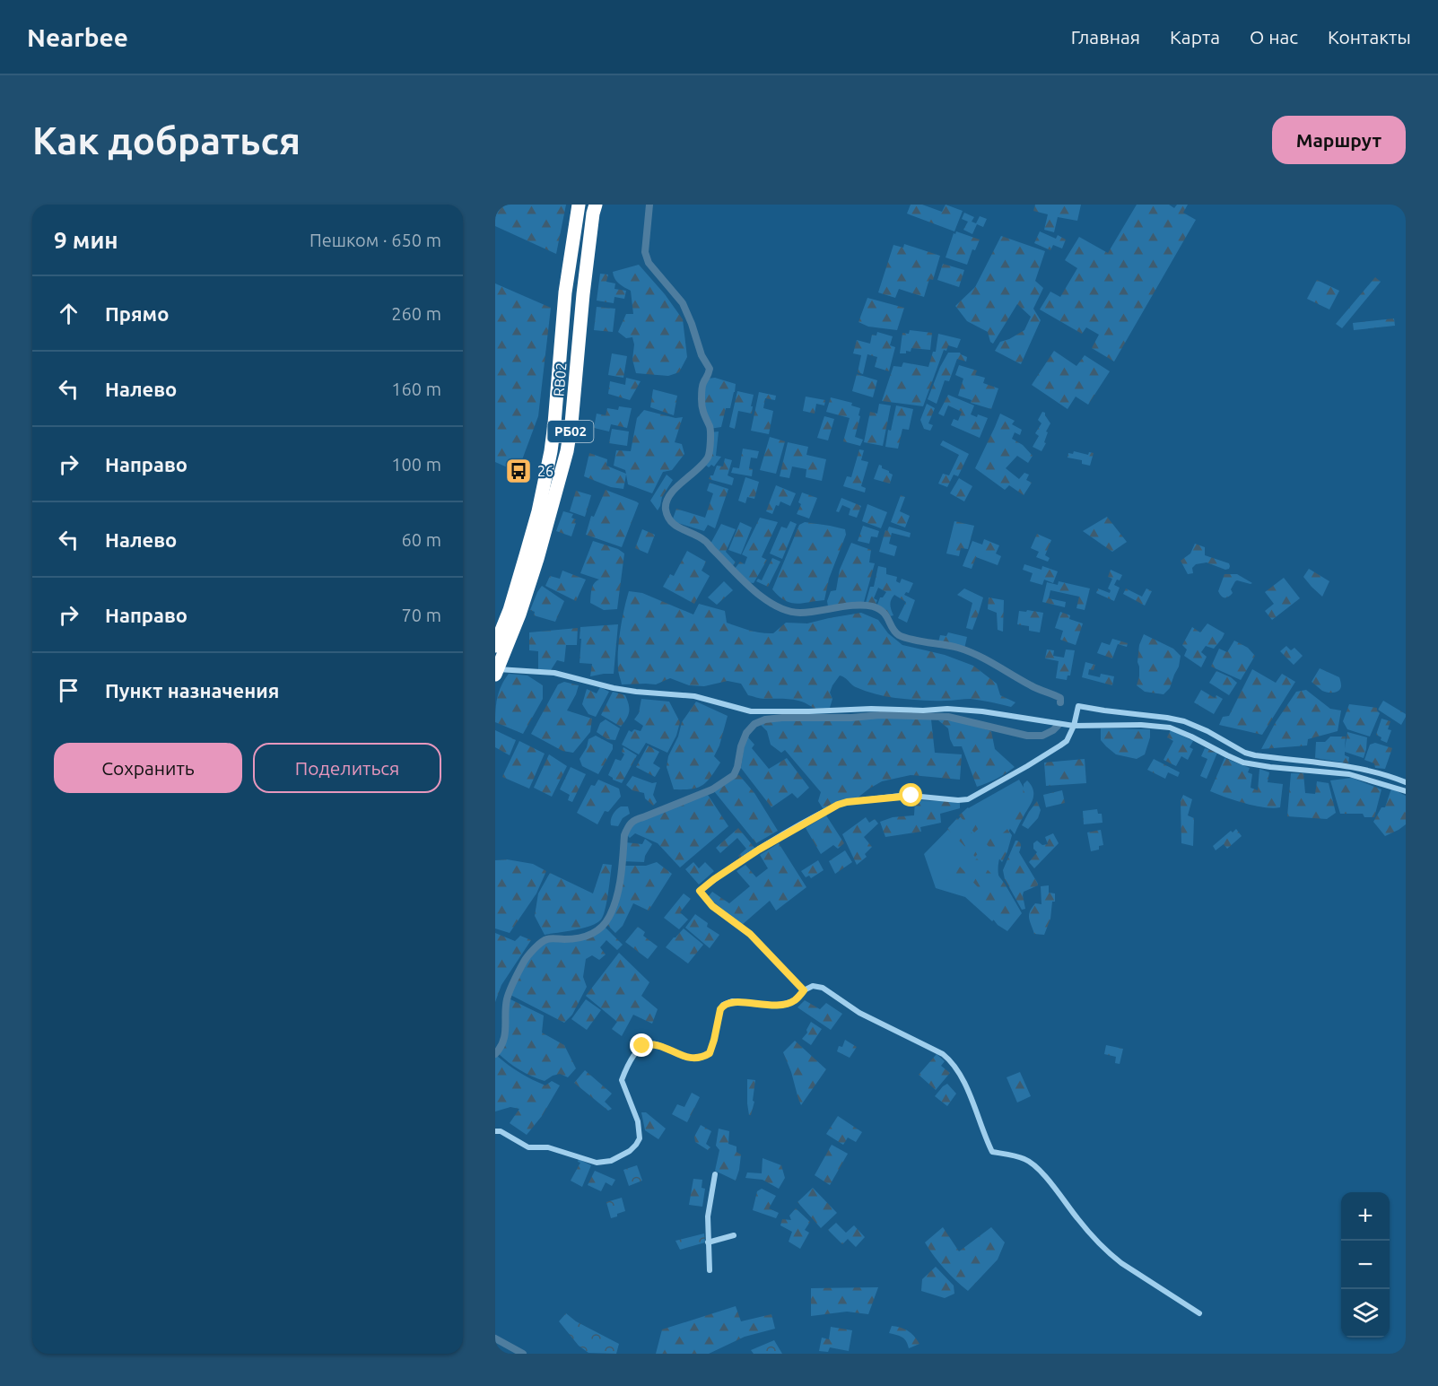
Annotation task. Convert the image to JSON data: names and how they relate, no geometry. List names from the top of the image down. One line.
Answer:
{"streets":{"highway":["RB02","РБ02"]},"places":{"bus stop":["26"]},"page":{"header":"Nearbee","nav":["Главная","Карта","О нас","Контакты"],"buttons":["Маршрут",["Сохранить","Поделиться"]],"title":"Как добраться","heading":["9 мин","Пешком · 650 m"],"list":[["Прямо","260 m"],["Налево","160 m"],["Направо","100 m"],["Налево","60 m"],["Направо","70 m"],"Пункт назначения"],"map_buttons":["+","−"]}}
